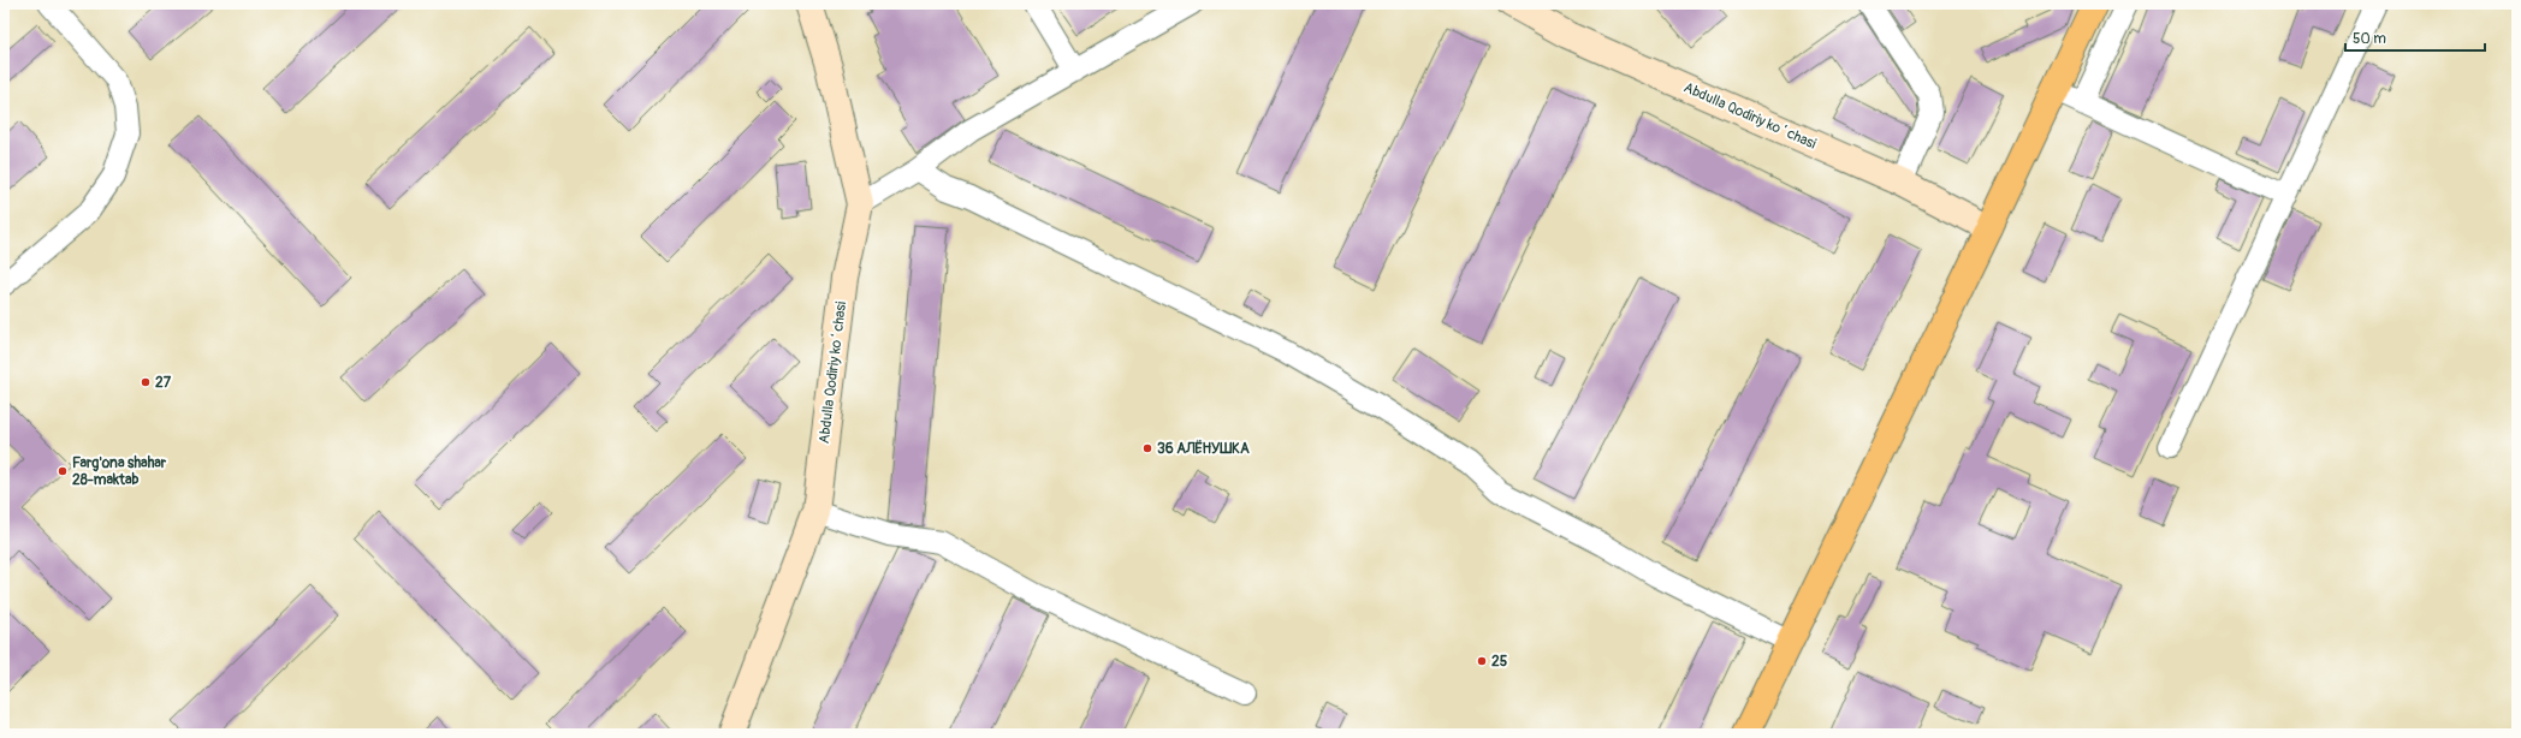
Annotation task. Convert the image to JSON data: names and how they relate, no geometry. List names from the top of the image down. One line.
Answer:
{"streets":{"street":["Abdulla Qodiriy koʻchasi"]},"places":["27","36 АЛЁНУШКА","Farg'ona shahar 28-maktab","25"],"scale_bar":"50 m"}
